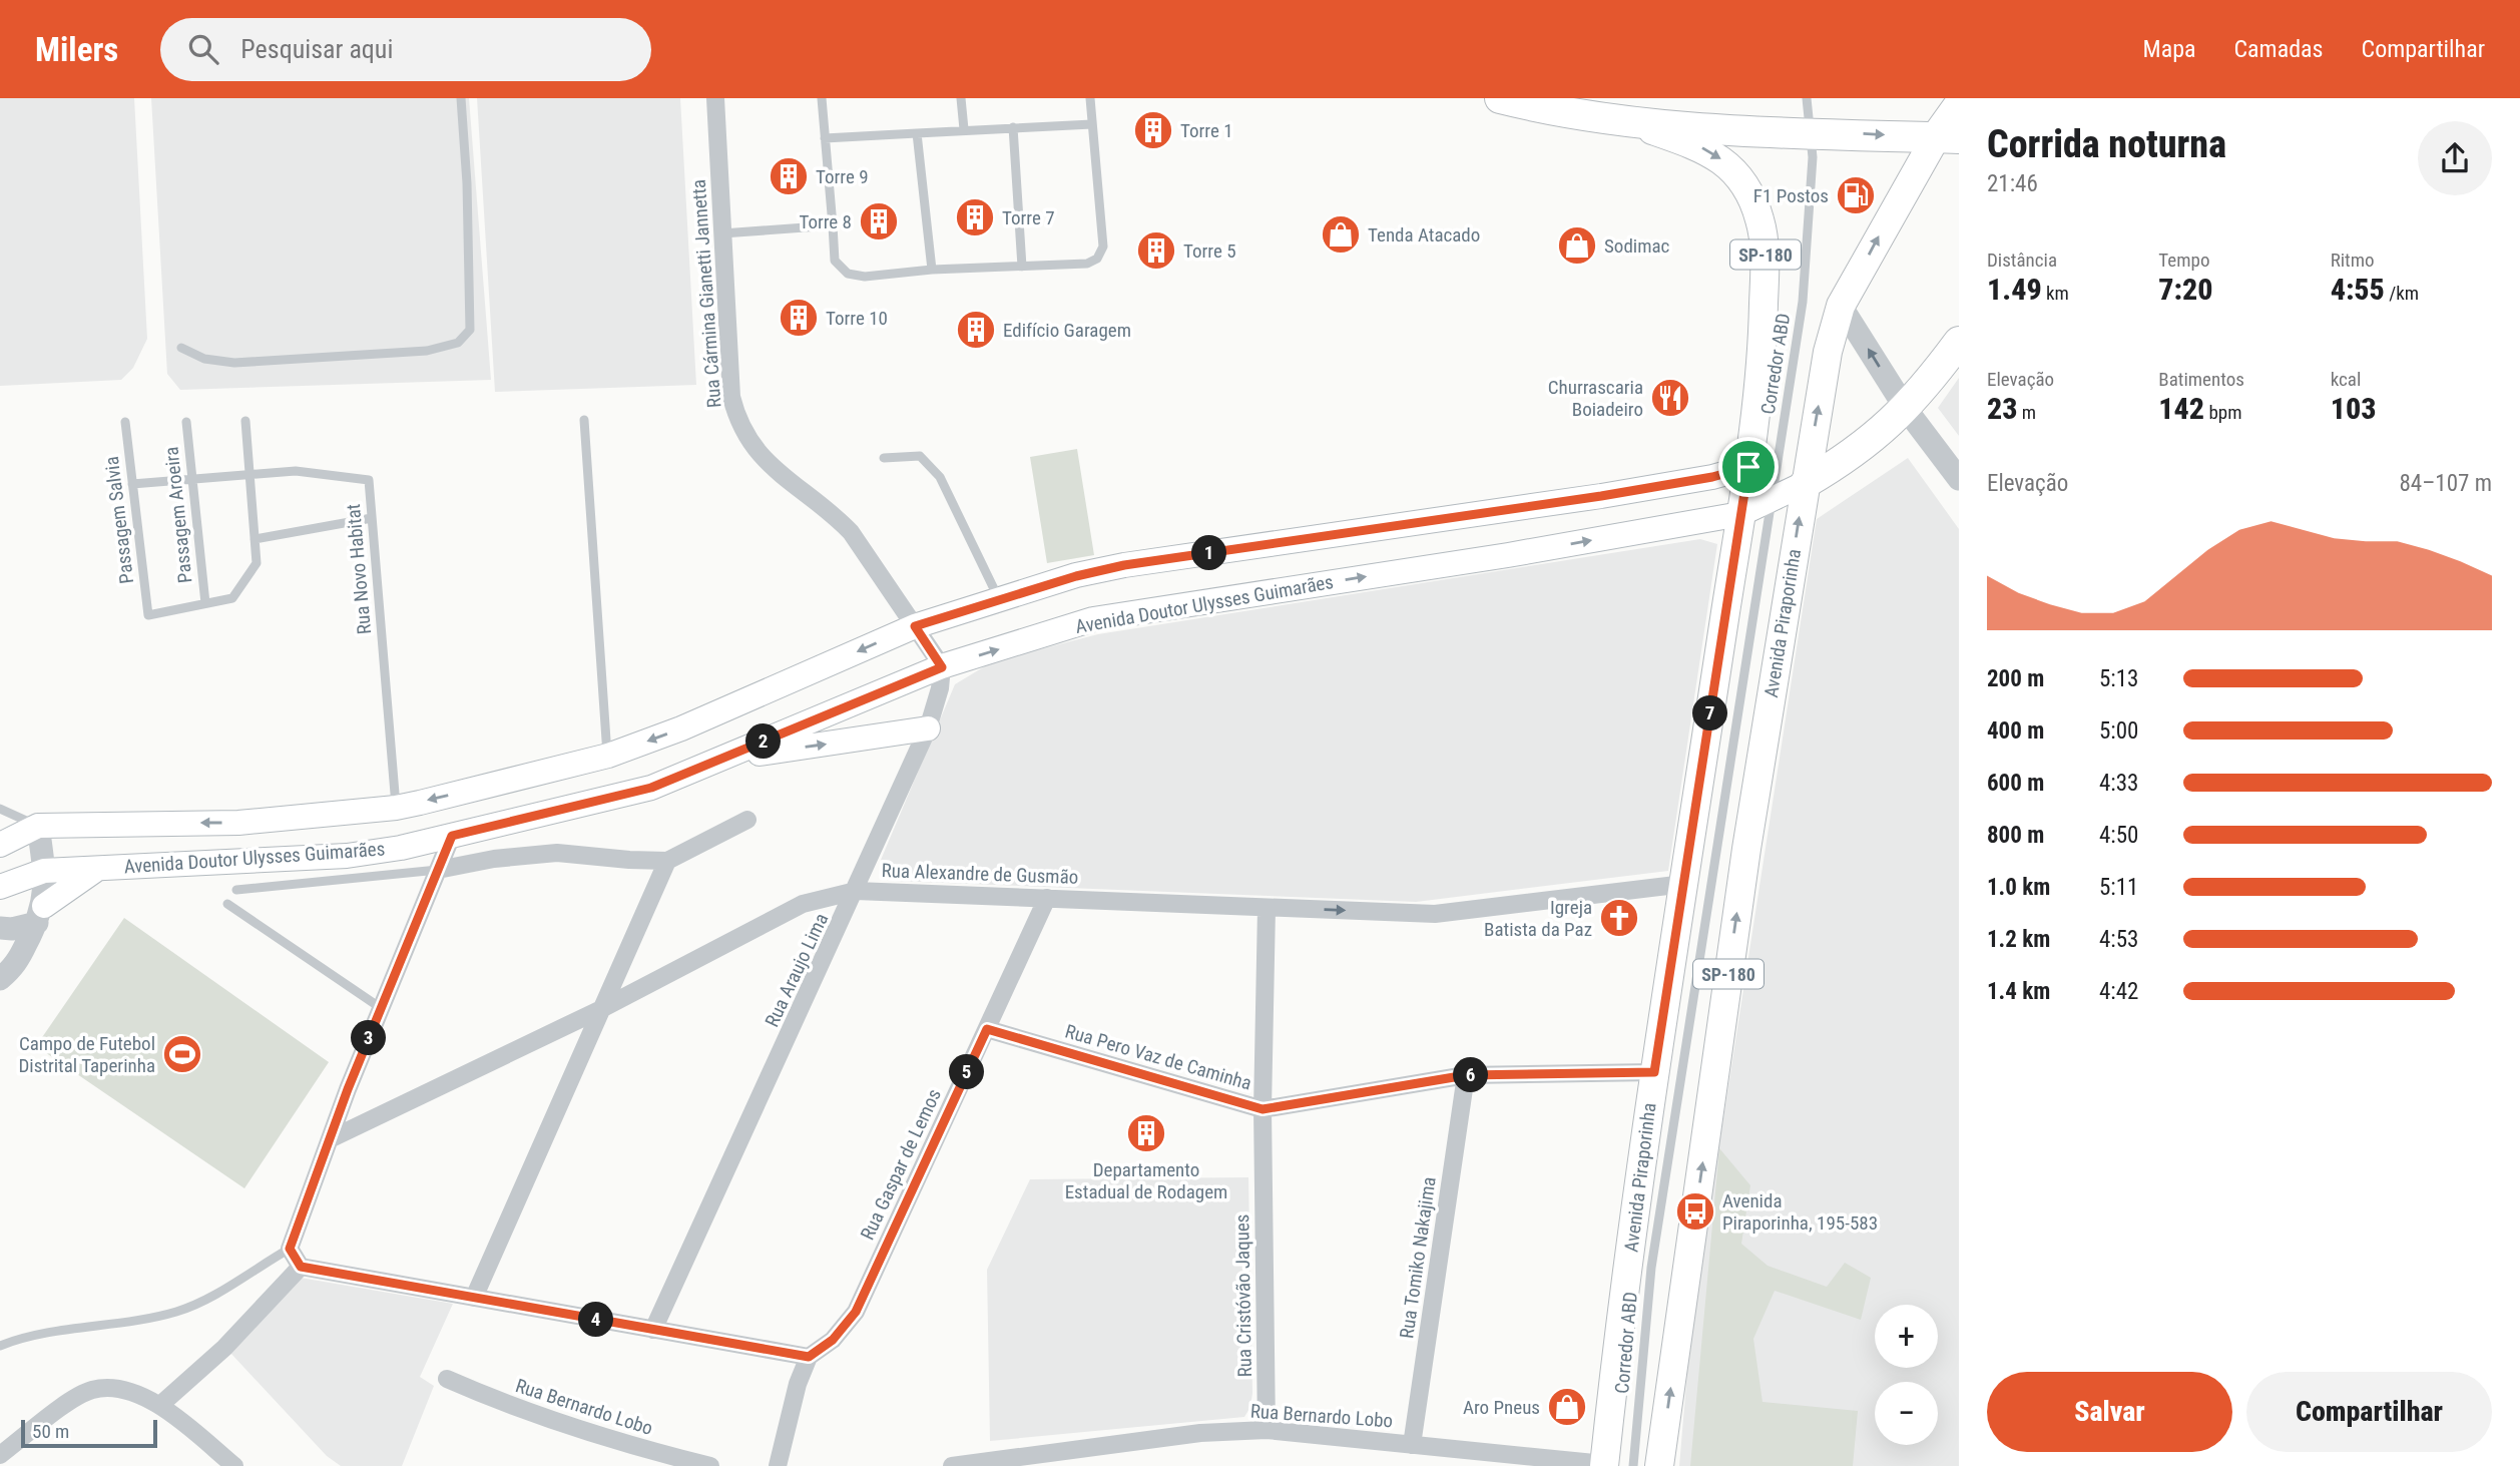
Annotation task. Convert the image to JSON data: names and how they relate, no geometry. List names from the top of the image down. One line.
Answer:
{"streets":{"highway":["SP-180","Avenida Piraporinha"],"main road":["Avenida Doutor Ulysses Guimarães"],"street":["Rua Cármina Gianetti Jannetta","Rua Alexandre de Gusmão","Rua Araujo Lima","Rua Pero Vaz de Caminha","Rua Gaspar de Lemos","Rua Tomiko Nakajima","Rua Cristóvão Jaques","Rua Bernardo Lobo"],"lane":["Corredor ABD","Passagem Aroeira","Passagem Salvia","Rua Novo Habitat"]},"crossings":[["Rua Cármina Gianetti Jannetta","Avenida Doutor Ulysses Guimarães"],["Corredor ABD","Avenida Doutor Ulysses Guimarães"],["Passagem Aroeira","Passagem Salvia"],["Passagem Aroeira","Rua Novo Habitat"],["Passagem Salvia","Rua Novo Habitat"],["Rua Novo Habitat","Avenida Doutor Ulysses Guimarães"],["Avenida Doutor Ulysses Guimarães","Avenida Piraporinha"],["Avenida Doutor Ulysses Guimarães","Rua Araujo Lima"],["Avenida Piraporinha","Rua Alexandre de Gusmão"],["Avenida Piraporinha","Rua Pero Vaz de Caminha"],["Avenida Piraporinha","Rua Bernardo Lobo"],["Rua Alexandre de Gusmão","Rua Araujo Lima"],["Rua Alexandre de Gusmão","Rua Gaspar de Lemos"],["Rua Alexandre de Gusmão","Rua Cristóvão Jaques"],["Rua Pero Vaz de Caminha","Rua Gaspar de Lemos"],["Rua Pero Vaz de Caminha","Rua Tomiko Nakajima"],["Rua Pero Vaz de Caminha","Rua Cristóvão Jaques"],["Rua Tomiko Nakajima","Rua Bernardo Lobo"],["Rua Cristóvão Jaques","Rua Bernardo Lobo"]],"places":{"building":["Torre 1","Torre 9","Torre 7","Torre 8","Torre 5","Torre 10","Edifício Garagem","Departamento Estadual de Rodagem"],"fuel station":["F1 Postos"],"shop":["Tenda Atacado","Sodimac","Aro Pneus"],"restaurant":["Churrascaria Boiadeiro"],"church":["Igreja Batista da Paz"],"sports":["Campo de Futebol Distrital Taperinha"],"bus stop":["Avenida Piraporinha, 195-583"]},"scale_bar":"50 m","page":{"header":"Milers","search":"Pesquisar aqui","nav":["Mapa","Camadas","Compartilhar"],"heading":["Corrida noturna","21:46"],"stats":[["Distância","1.49 km"],["Tempo","7:20"],["Ritmo","4:55 /km"],["Elevação","23 m"],["Batimentos","142 bpm"],["kcal","103"]],"chart":["Elevação","84–107 m"],"pins":["1","7","2","3","5","6","4"],"list":[{"name":"200 m","note":"5:13"},{"name":"400 m","note":"5:00"},{"name":"600 m","note":"4:33"},{"name":"800 m","note":"4:50"},{"name":"1.0 km","note":"5:11"},{"name":"1.2 km","note":"4:53"},{"name":"1.4 km","note":"4:42"}],"map_buttons":["+","−"],"buttons":["Salvar","Compartilhar"],"scale":"50 m"}}
